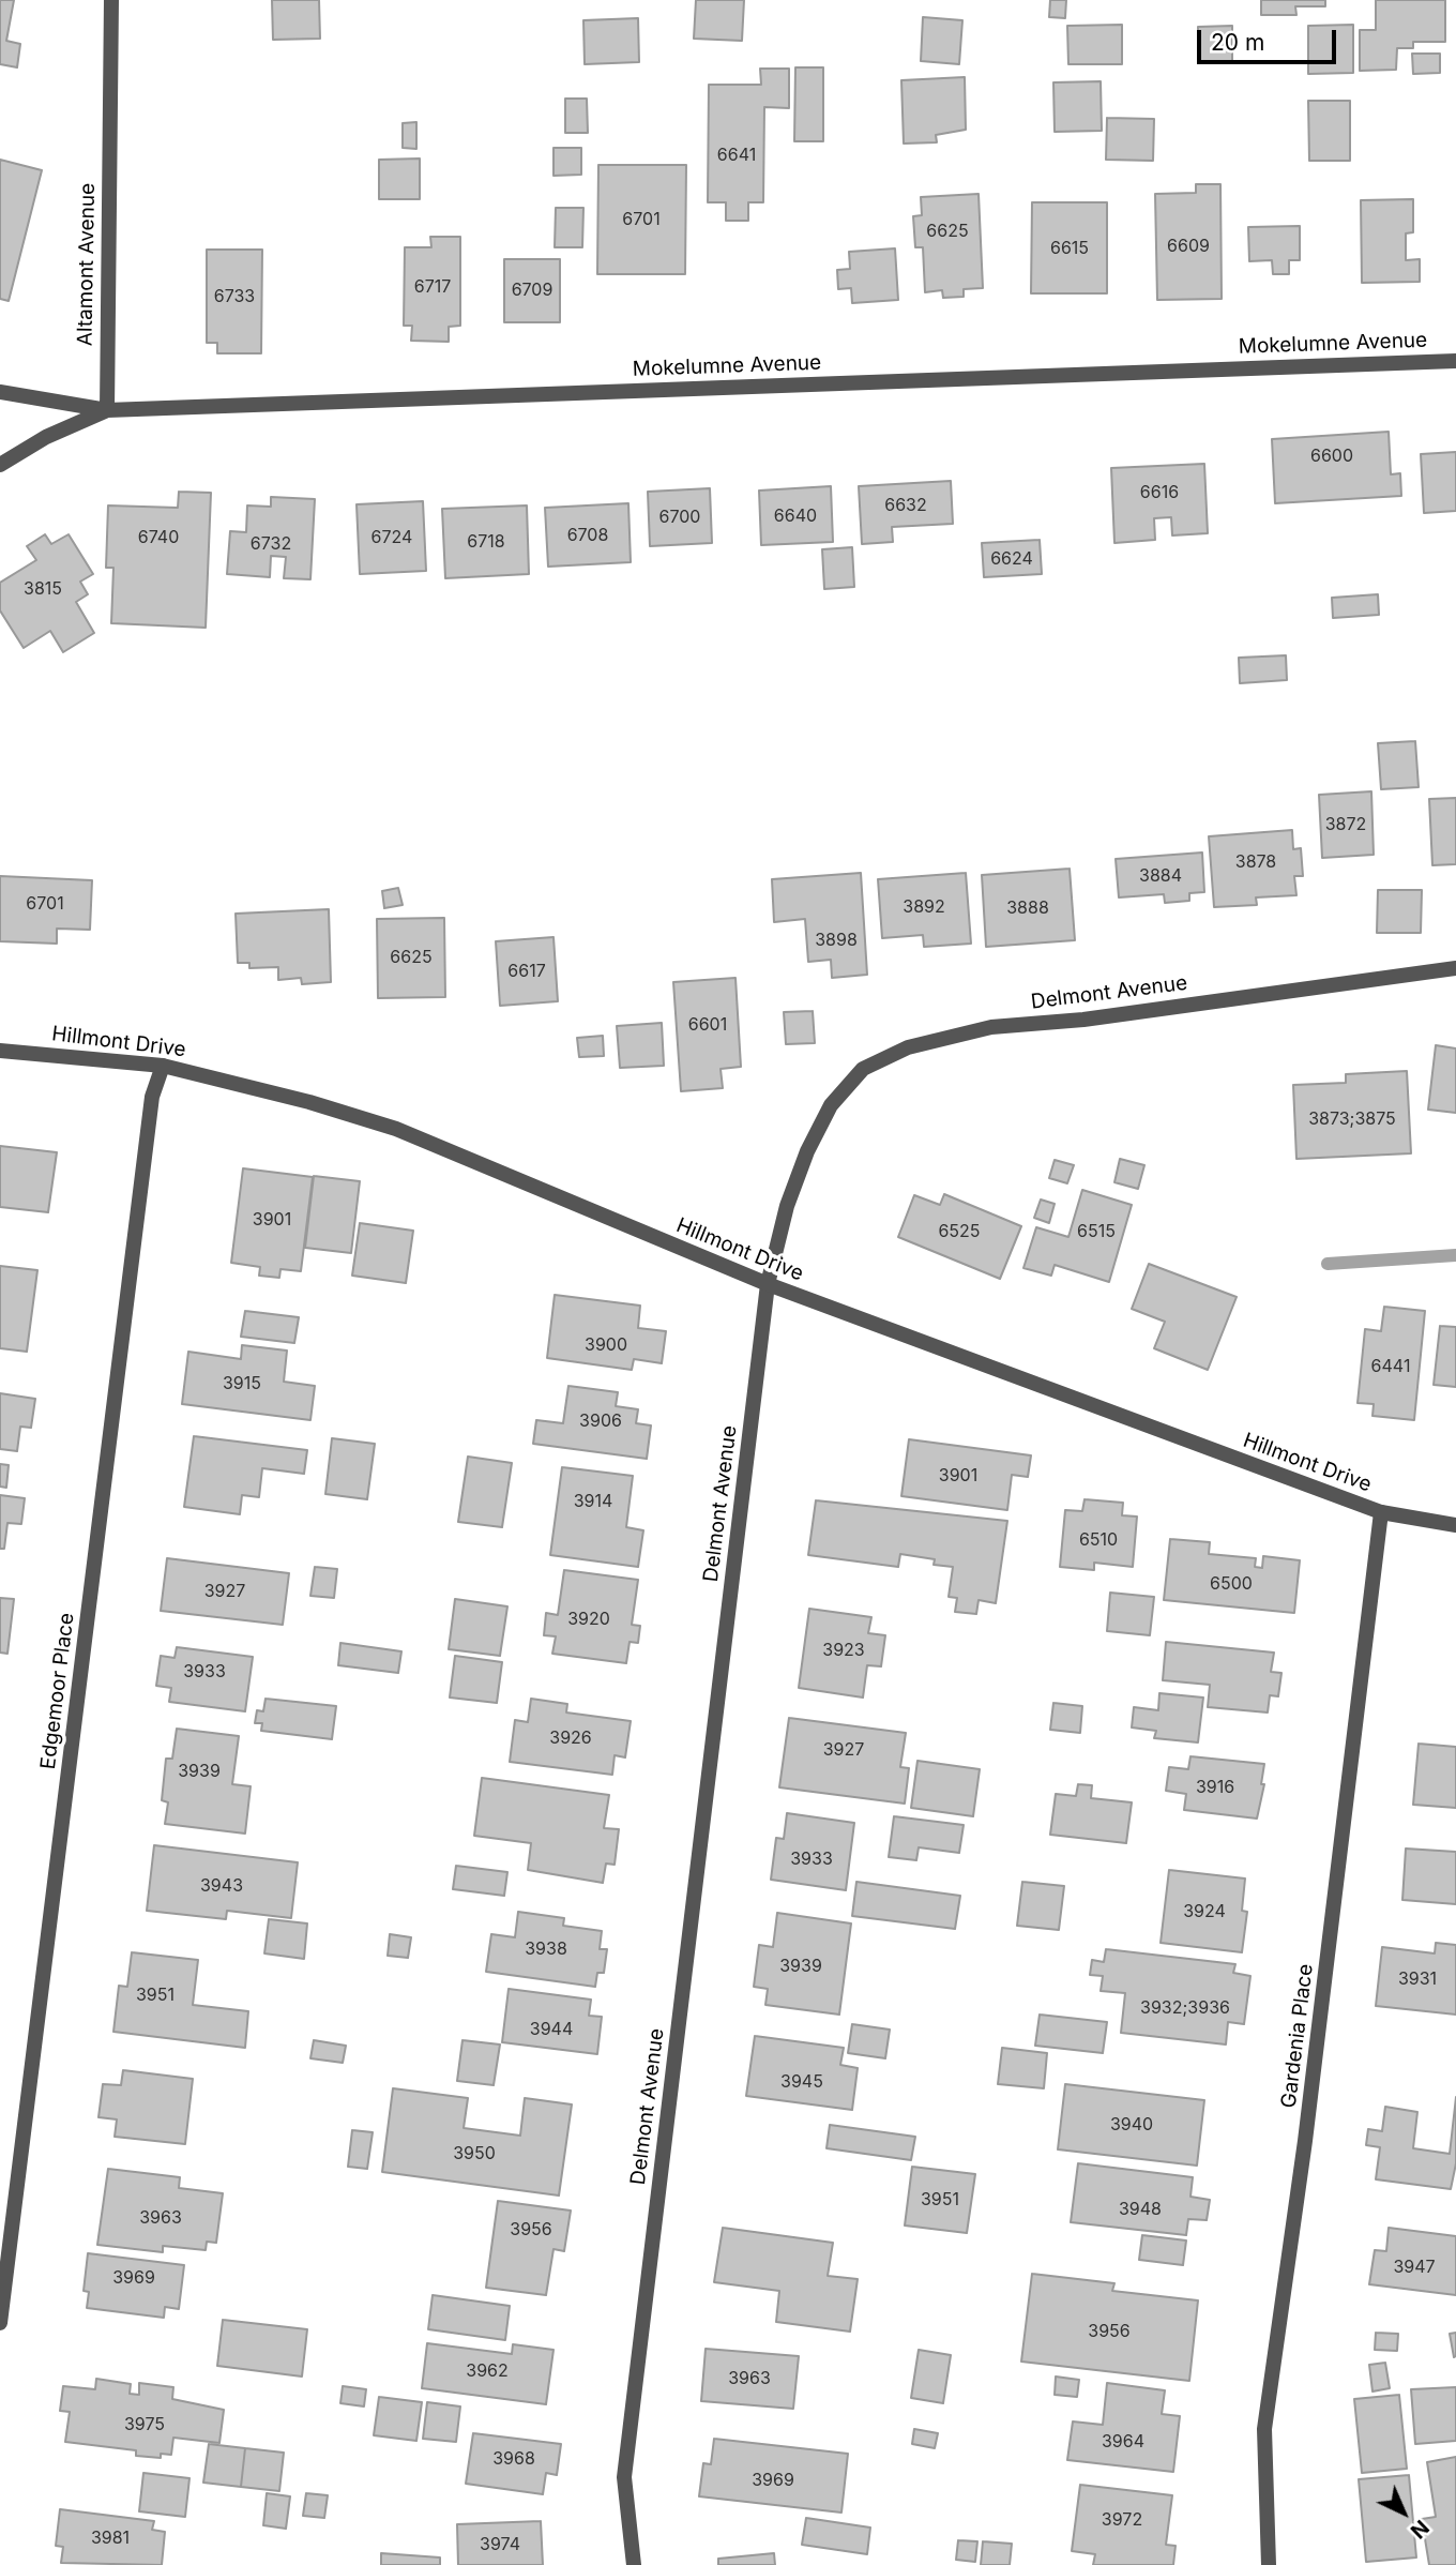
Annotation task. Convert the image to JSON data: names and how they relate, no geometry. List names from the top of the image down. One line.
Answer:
{"streets":{"street":["Altamont Avenue","Mokelumne Avenue","Delmont Avenue","Hillmont Drive","Edgemoor Place","Gardenia Place"]},"crossings":[["Altamont Avenue","Mokelumne Avenue"],["Delmont Avenue","Hillmont Drive"],["Hillmont Drive","Edgemoor Place"],["Hillmont Drive","Gardenia Place"]],"house_numbers":["6641","6701","6625","6609","6615","6717","6709","6733","6600","6616","6632","6640","6700","6708","6740","6724","6718","6732","6624","3815","3872","3878","3884","6701","3892","3888","3898","6625","6617","6601","3873;3875","3901","6525","6515","3900","6441","3915","3906","3901","3914","6510","6500","3927","3920","3923","3933","3926","3927","3939","3916","3933","3943","3924","3938","3939","3931","3951","3932;3936","3944","3945","3940","3950","3951","3948","3963","3956","3947","3969","3956","3962","3963","3975","3964","3968","3969","3972","3981","3974"],"scale_bar":"20 m","north":"bottom right"}
